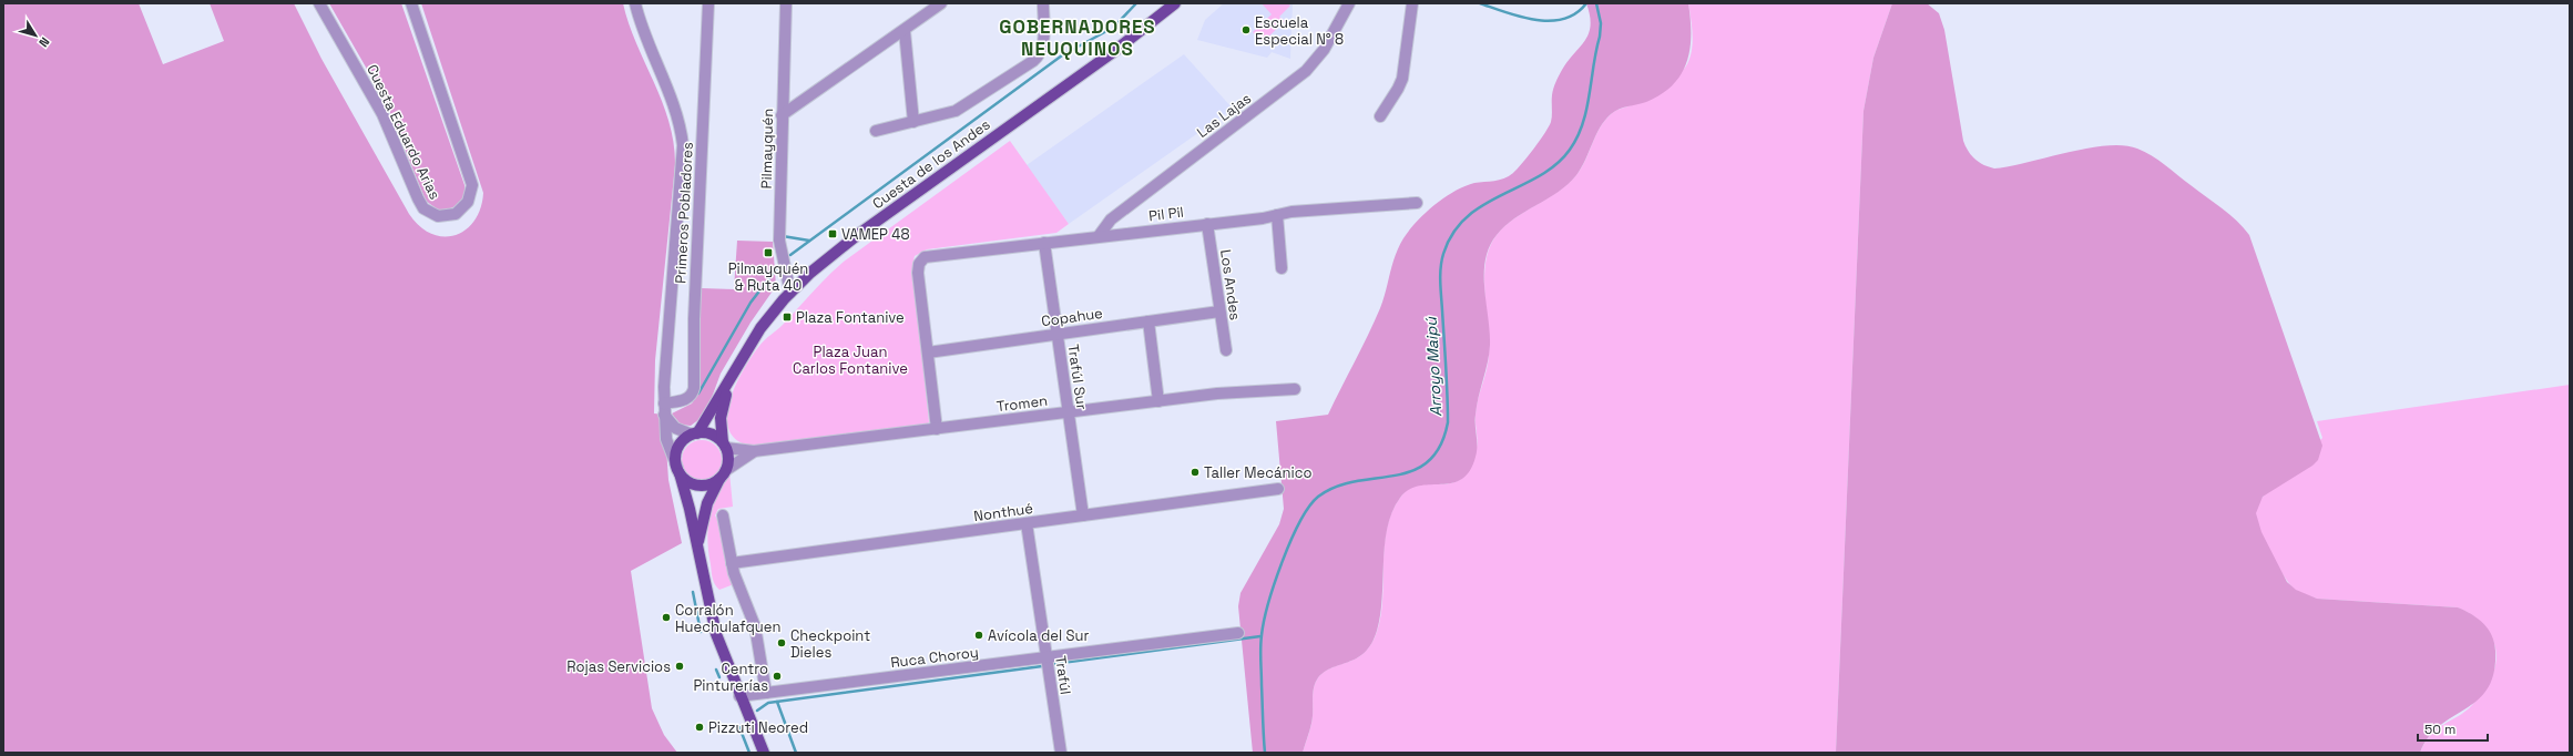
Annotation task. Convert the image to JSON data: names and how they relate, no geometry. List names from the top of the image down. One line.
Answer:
{"streets":{"main road":["Cuesta de los Andes"],"street":["Las Lajas","Cuesta Eduardo Arias","Pilmayquén","Primeros Pobladores","Pil Pil","Los Andes","Copahue","Trafúl Sur","Tromen","Nonthué","Ruca Choroy","Trafúl"]},"crossings":[["Las Lajas","Pil Pil"],["Pilmayquén","Cuesta de los Andes"],["Cuesta de los Andes","Tromen"],["Pil Pil","Los Andes"],["Pil Pil","Copahue"],["Pil Pil","Trafúl Sur"],["Los Andes","Copahue"],["Copahue","Trafúl Sur"],["Trafúl Sur","Tromen"],["Trafúl Sur","Nonthué"],["Nonthué","Trafúl"],["Ruca Choroy","Trafúl"]],"districts":["GOBERNADORES NEUQUINOS"],"water":["Arroyo Maipú"],"parks":["Plaza Juan Carlos Fontanive"],"places":{"other":["Escuela Especial N° 8","Taller Mecánico","Corralón Huechulafquen","Avícola del Sur","Checkpoint Dieles","Rojas Servicios","Centro Pinturerías","Pizzuti Neored"],"transit":["VAMEP 48","Pilmayquén & Ruta 40","Plaza Fontanive"]},"scale_bar":"50 m","north":"bottom right"}
